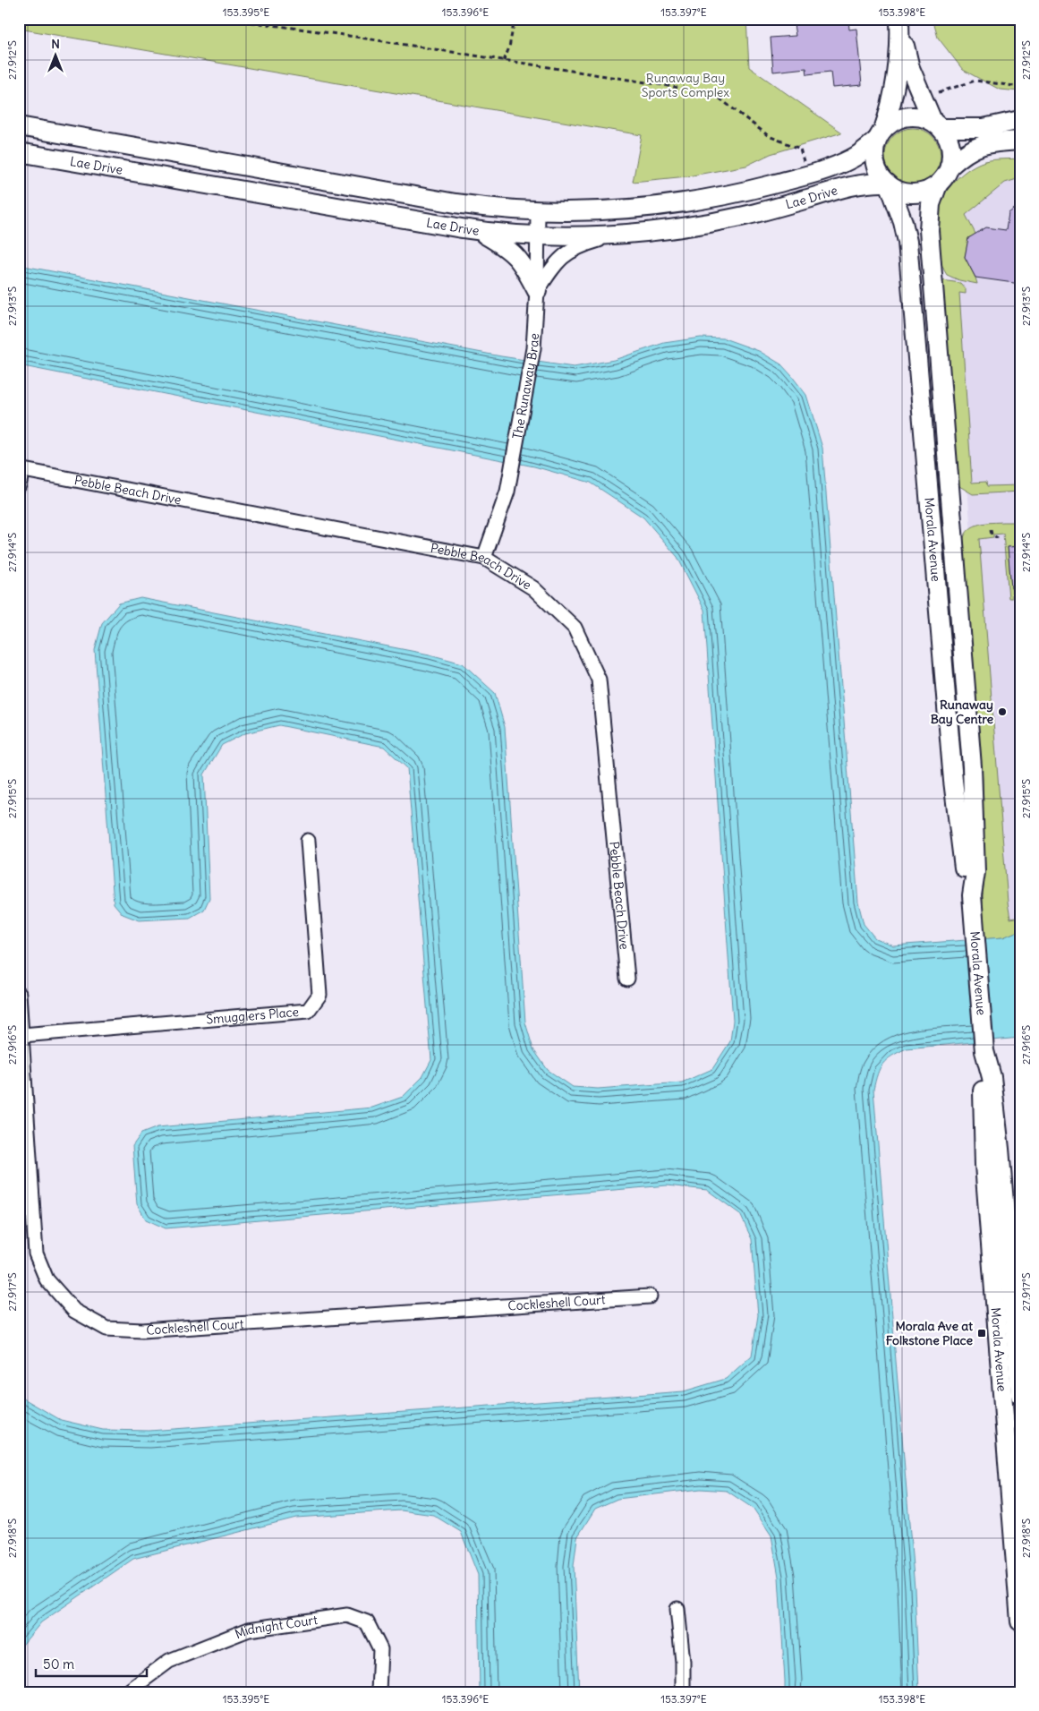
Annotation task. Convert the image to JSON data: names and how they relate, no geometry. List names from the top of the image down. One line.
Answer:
{"streets":{"main road":["Lae Drive","Morala Avenue"],"street":["The Runaway Brae","Pebble Beach Drive","Smugglers Place","Cockleshell Court","Midnight Court"]},"crossings":[["Lae Drive","The Runaway Brae"],["Lae Drive","Morala Avenue"],["The Runaway Brae","Pebble Beach Drive"],["Smugglers Place","Cockleshell Court"]],"parks":["Runaway Bay Sports Complex"],"places":{"other":["Runaway Bay Centre"],"transit":["Morala Ave at Folkstone Place"]},"scale_bar":"50 m","north":"top","coordinates":["153.395°E","153.396°E","153.397°E","153.398°E","27.912°S","27.913°S","27.914°S","27.915°S","27.916°S","27.917°S","27.918°S"]}
